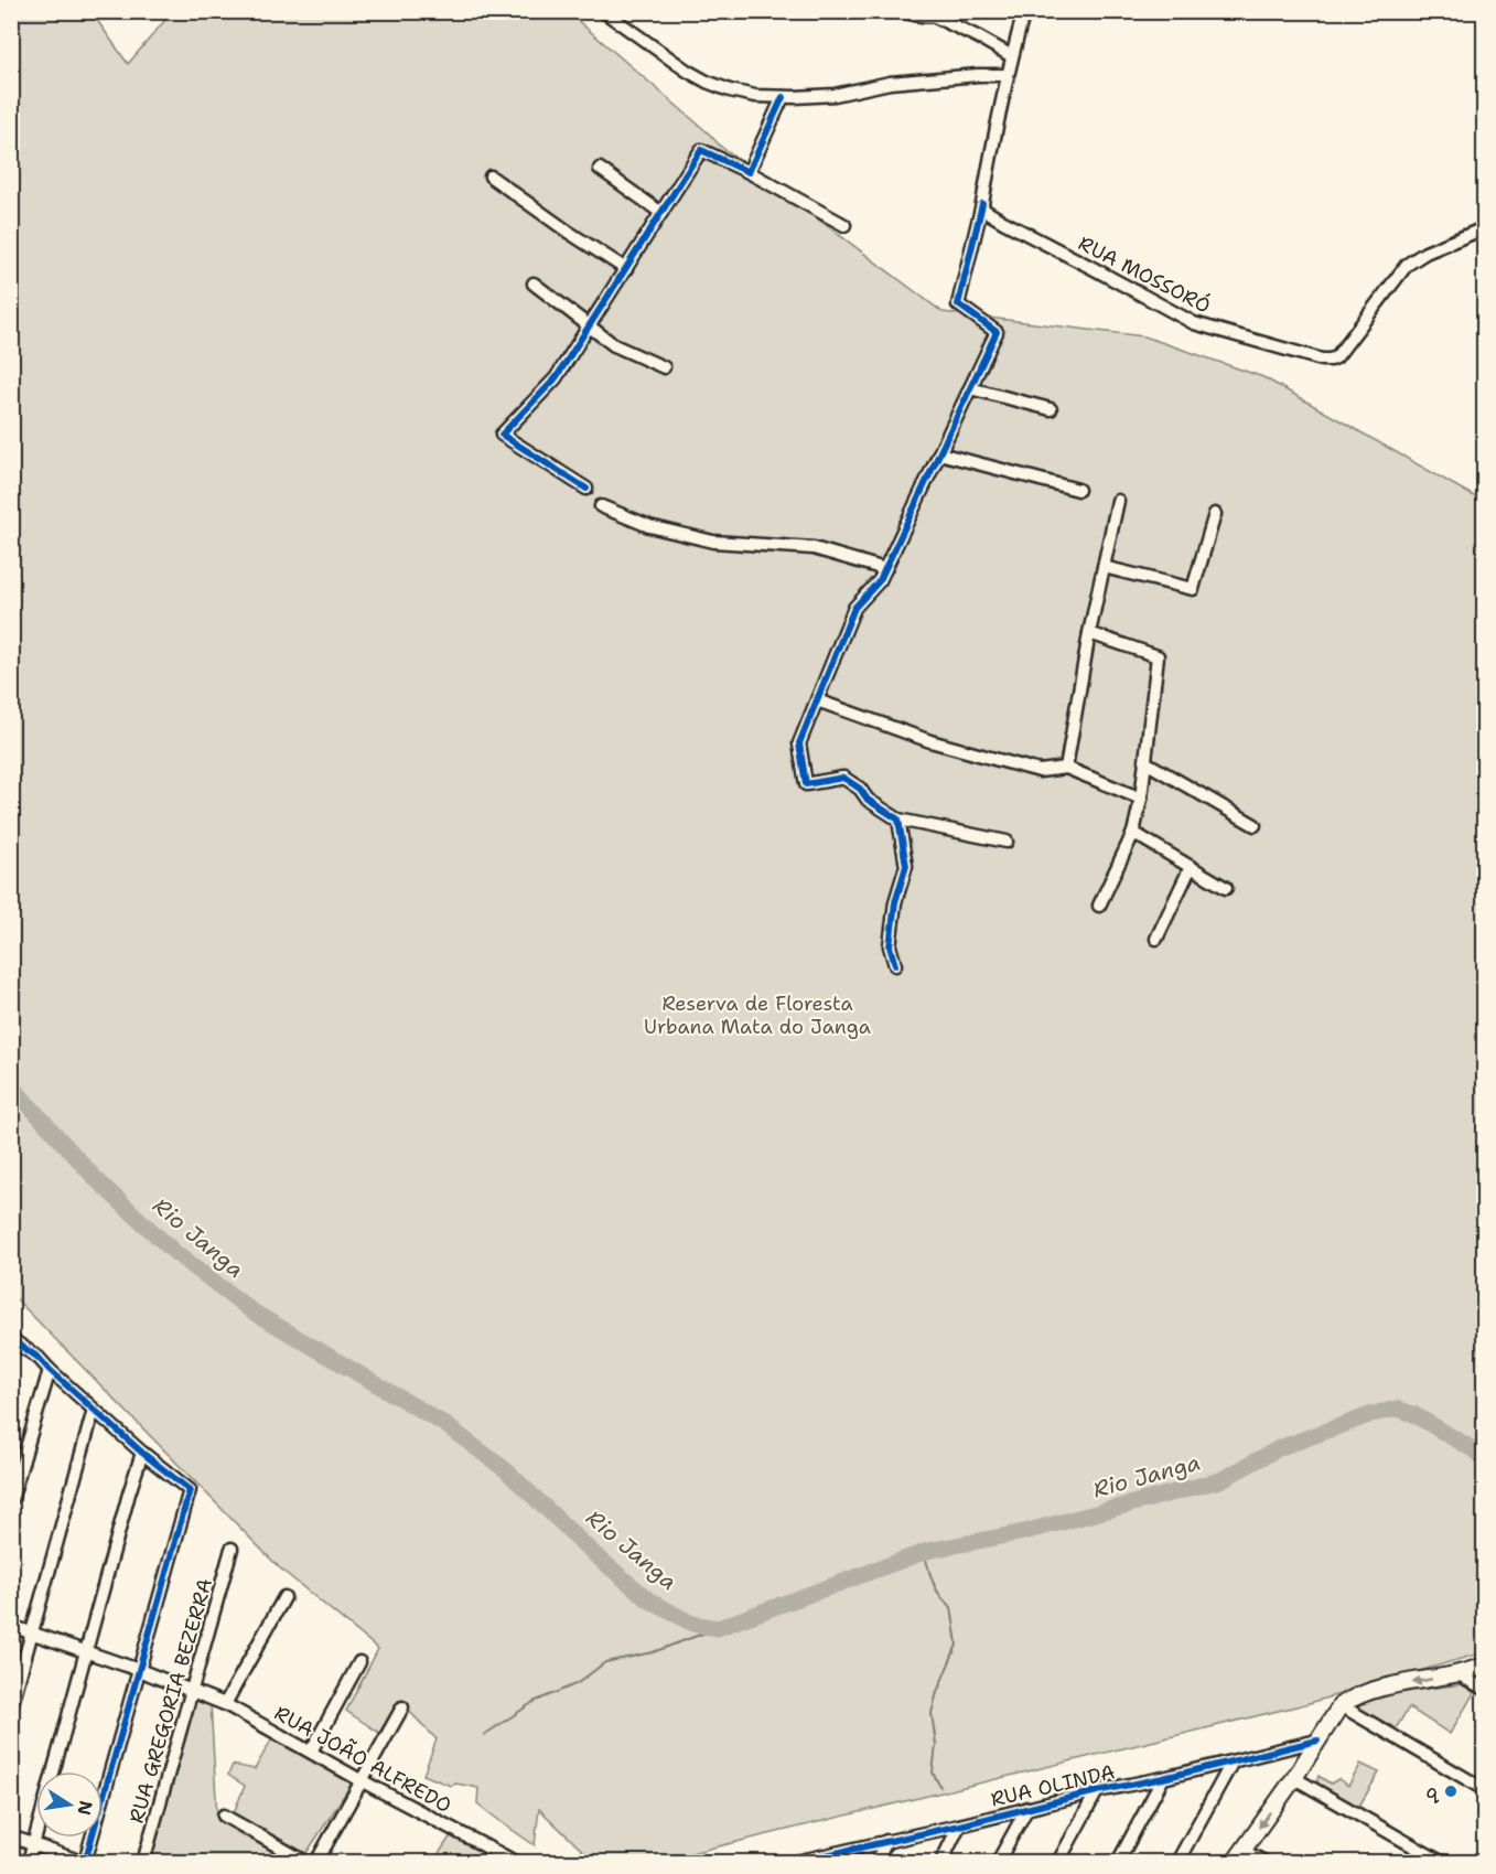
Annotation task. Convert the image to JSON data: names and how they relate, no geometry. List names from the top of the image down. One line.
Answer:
{"streets":{"street":["RUA MOSSORÓ","RUA GREGORIA BEZERRA","RUA JOÃO ALFREDO","RUA OLINDA"]},"crossings":[["RUA GREGORIA BEZERRA","RUA JOÃO ALFREDO"]],"water":["Rio Janga"],"parks":["Reserva de Floresta Urbana Mata do Janga"],"places":["q"],"north":"right"}
